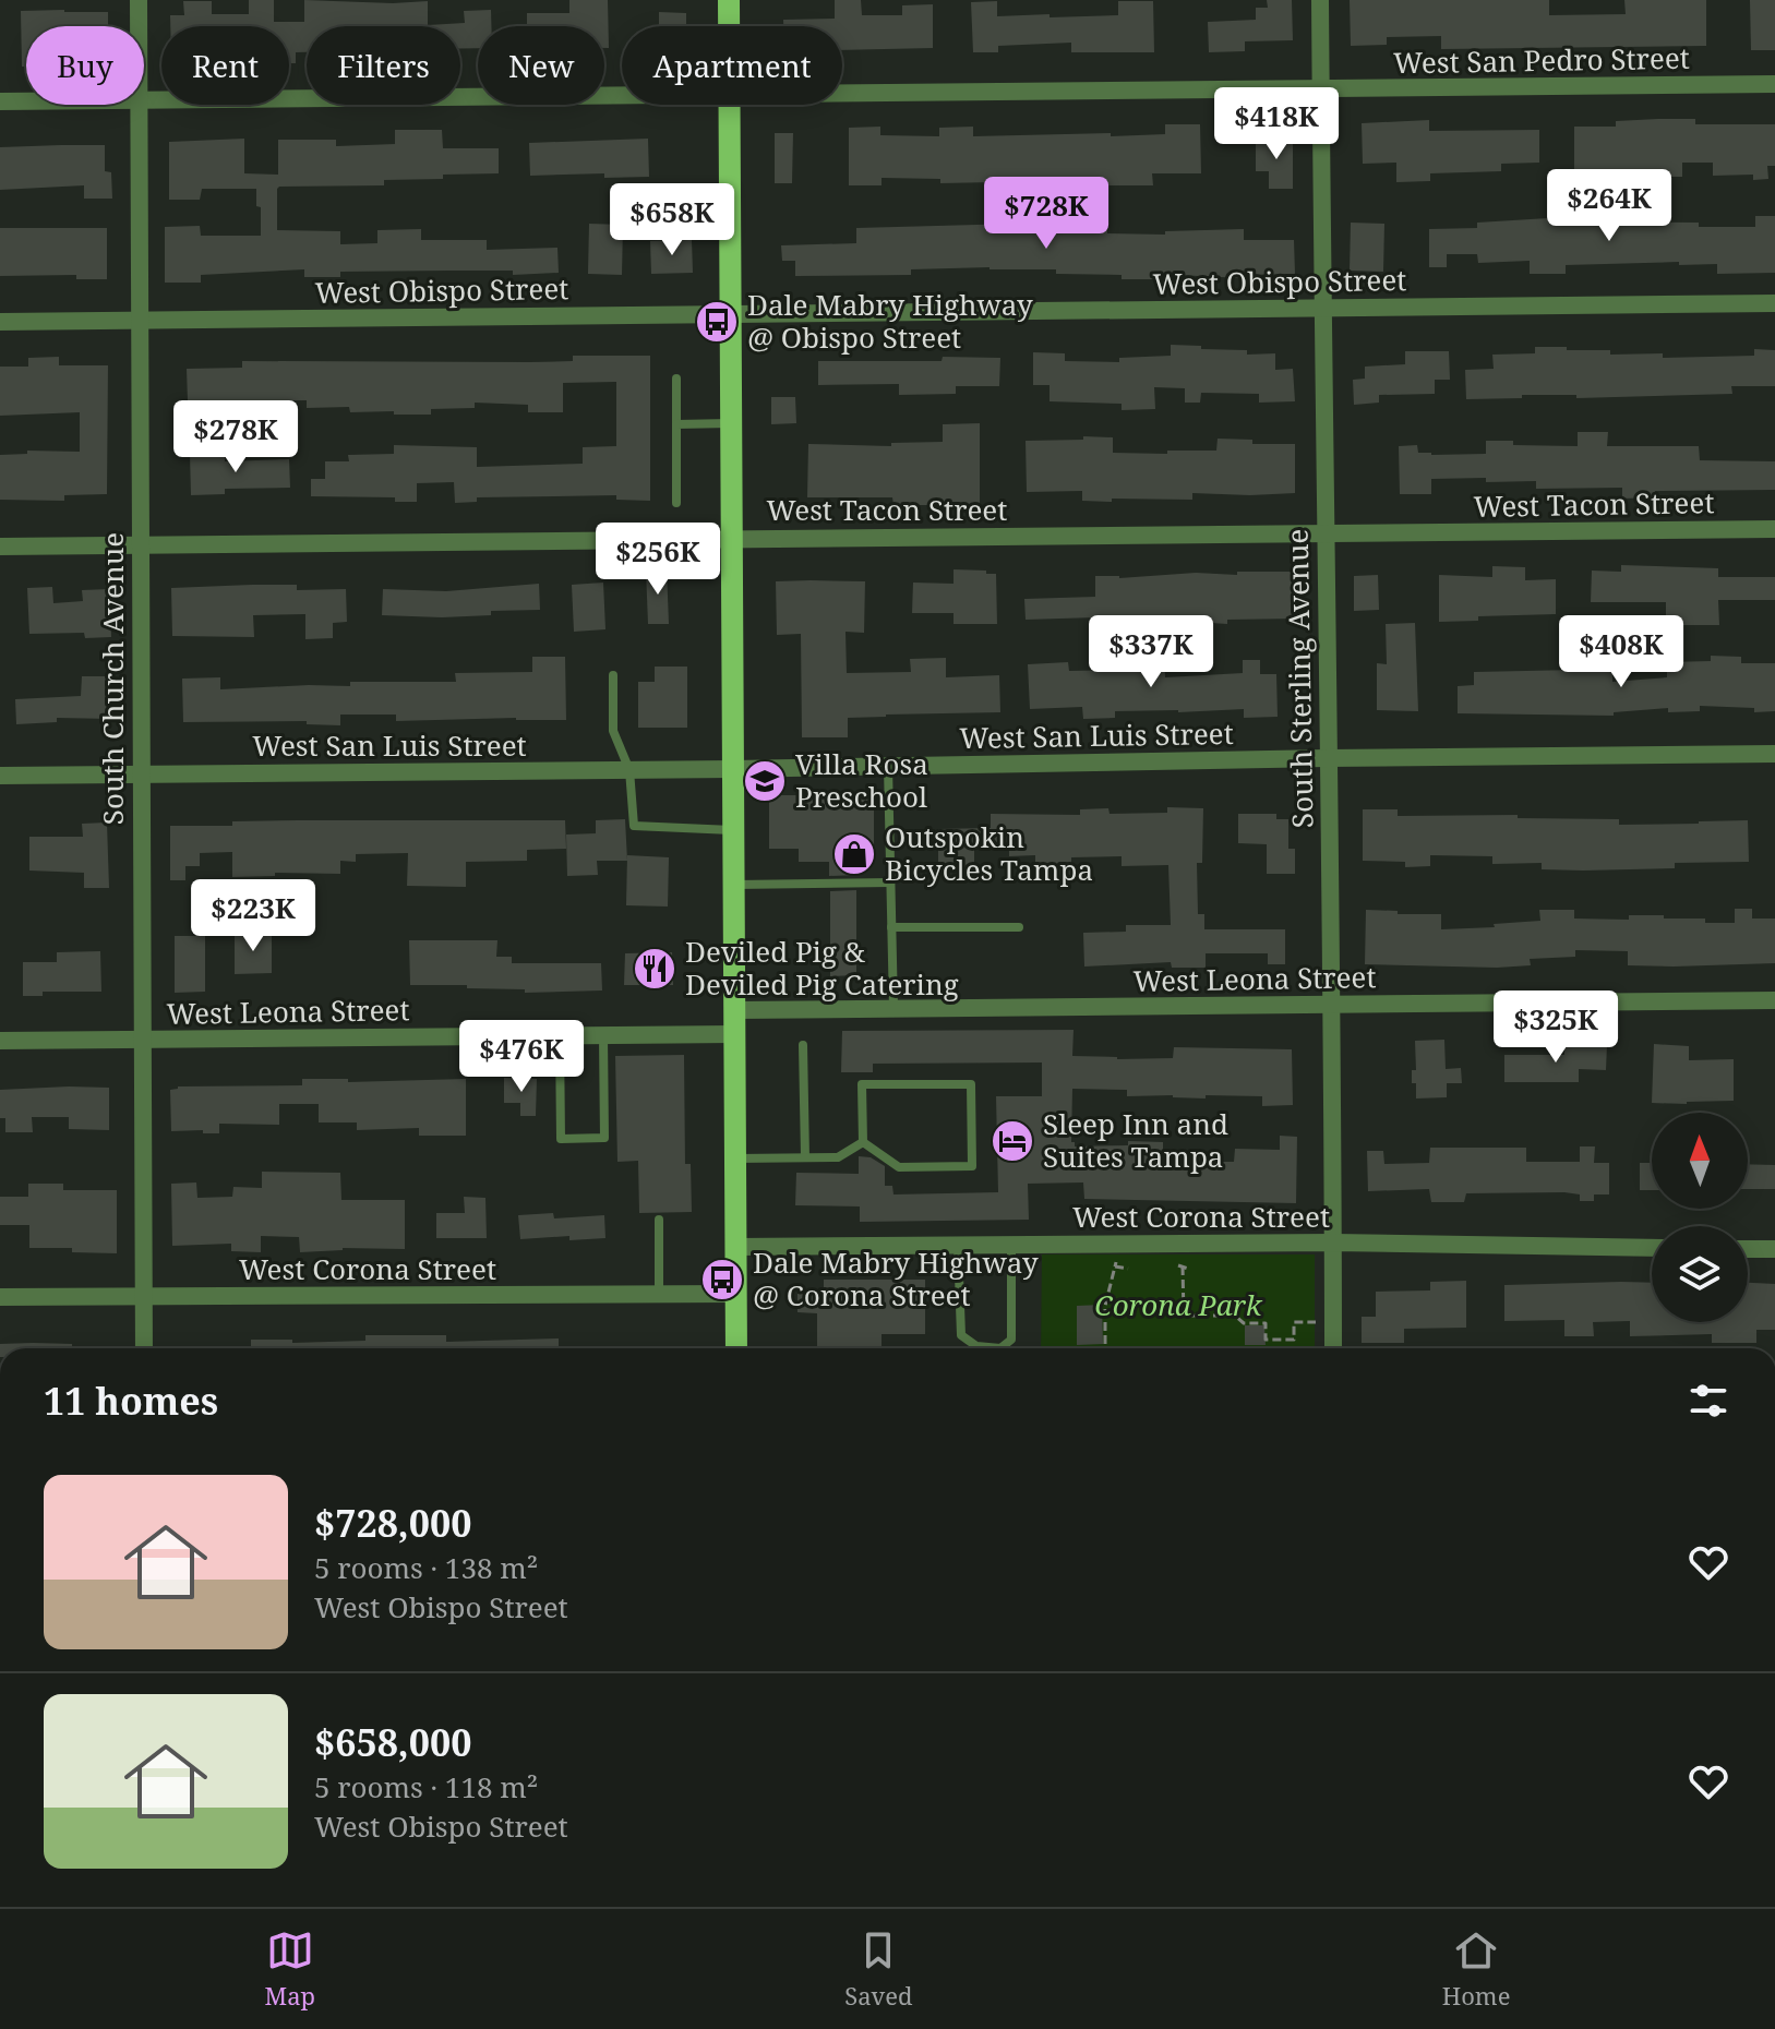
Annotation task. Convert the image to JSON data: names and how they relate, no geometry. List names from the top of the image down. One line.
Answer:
{"streets":{"street":["West San Pedro Street","West Obispo Street","West Tacon Street","South Church Avenue","South Sterling Avenue","West San Luis Street","West Leona Street","West Corona Street"]},"crossings":[["West San Pedro Street","South Sterling Avenue"],["West Obispo Street","South Church Avenue"],["West Obispo Street","South Sterling Avenue"],["West Tacon Street","South Church Avenue"],["West Tacon Street","South Sterling Avenue"],["South Church Avenue","West San Luis Street"],["South Church Avenue","West Leona Street"],["South Church Avenue","West Corona Street"],["South Sterling Avenue","West San Luis Street"],["South Sterling Avenue","West Leona Street"],["South Sterling Avenue","West Corona Street"]],"parks":["Corona Park"],"places":{"bus stop":["Dale Mabry Highway @ Obispo Street","Dale Mabry Highway @ Corona Street"],"school or university":["Villa Rosa Preschool"],"shop":["Outspokin Bicycles Tampa"],"restaurant":["Deviled Pig & Deviled Pig Catering"],"hotel":["Sleep Inn and Suites Tampa"]},"north":"top","page":{"chip":["Buy","Rent","Filters","New","Apartment"],"price":["$418K","$264K","$728K","$658K","$278K","$256K","$337K","$408K","$223K","$325K","$476K"],"heading":"11 homes","list":[{"name":"$728,000","note":"5 rooms · 138 m² · West Obispo Street"},{"name":"$658,000","note":"5 rooms · 118 m² · West Obispo Street"}],"tabs":["Map","Saved","Home"]}}
